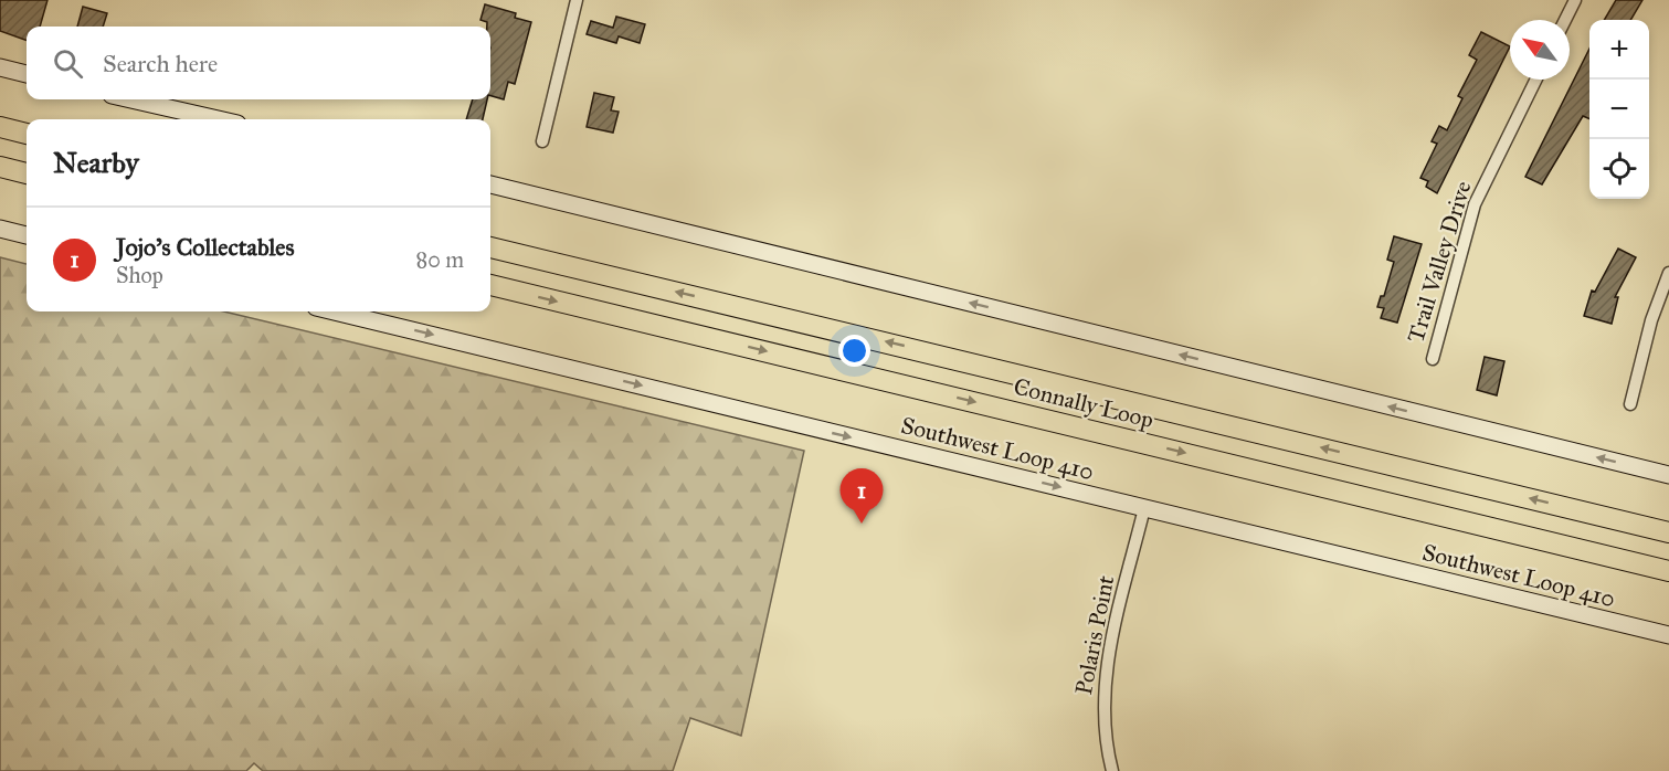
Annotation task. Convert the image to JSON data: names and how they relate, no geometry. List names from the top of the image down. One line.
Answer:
{"streets":{"highway":["Connally Loop"],"main road":["Southwest Loop 410"],"street":["Trail Valley Drive","Polaris Point"]},"crossings":[["Southwest Loop 410","Polaris Point"]],"one_way":["Southwest Loop 410"],"north":"top left","page":{"map_buttons":["+","−"],"search":"Search here","heading":"Nearby","list":[{"mark":"1","name":"Jojo's Collectables","note":"Shop","value":"80 m"}],"pins":"1"}}
